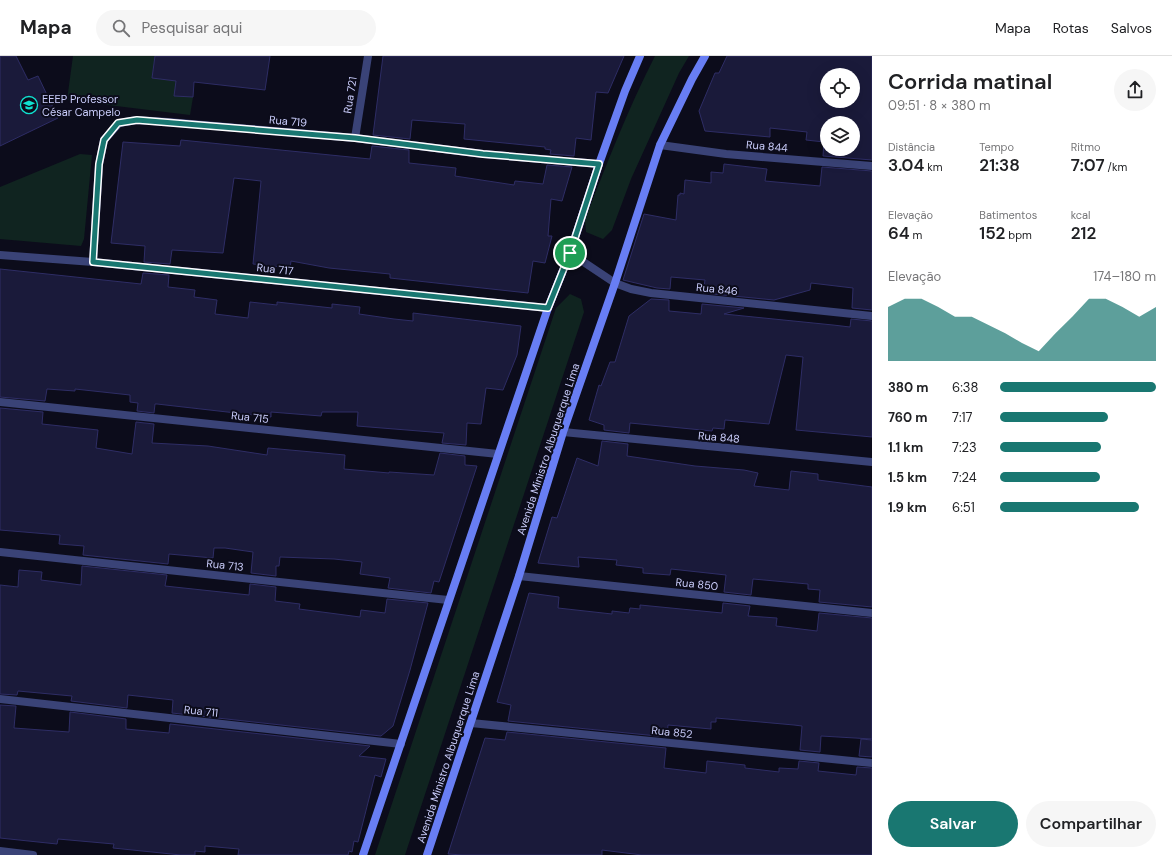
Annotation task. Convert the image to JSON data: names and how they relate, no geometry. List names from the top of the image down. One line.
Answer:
{"streets":{"street":["Rua 721","Rua 719","Rua 844","Rua 717","Rua 846","Rua 715","Rua 848","Avenida Ministro Albuquerque Lima","Rua 713","Rua 850","Rua 711","Rua 852"]},"crossings":[["Rua 721","Rua 719"],["Rua 719","Rua 717"],["Rua 844","Avenida Ministro Albuquerque Lima"],["Rua 846","Avenida Ministro Albuquerque Lima"],["Rua 848","Avenida Ministro Albuquerque Lima"],["Avenida Ministro Albuquerque Lima","Rua 850"],["Avenida Ministro Albuquerque Lima","Rua 852"]],"places":{"school or university":["EEEP Professor César Campelo"]},"page":{"header":"Mapa","search":"Pesquisar aqui","nav":["Mapa","Rotas","Salvos"],"heading":["Corrida matinal","09:51 · 8 × 380 m"],"stats":[["Distância","3.04 km"],["Tempo","21:38"],["Ritmo","7:07 /km"],["Elevação","64 m"],["Batimentos","152 bpm"],["kcal","212"]],"chart":["Elevação","174–180 m"],"list":[{"name":"380 m","note":"6:38"},{"name":"760 m","note":"7:17"},{"name":"1.1 km","note":"7:23"},{"name":"1.5 km","note":"7:24"},{"name":"1.9 km","note":"6:51"}],"buttons":["Salvar","Compartilhar"]}}
